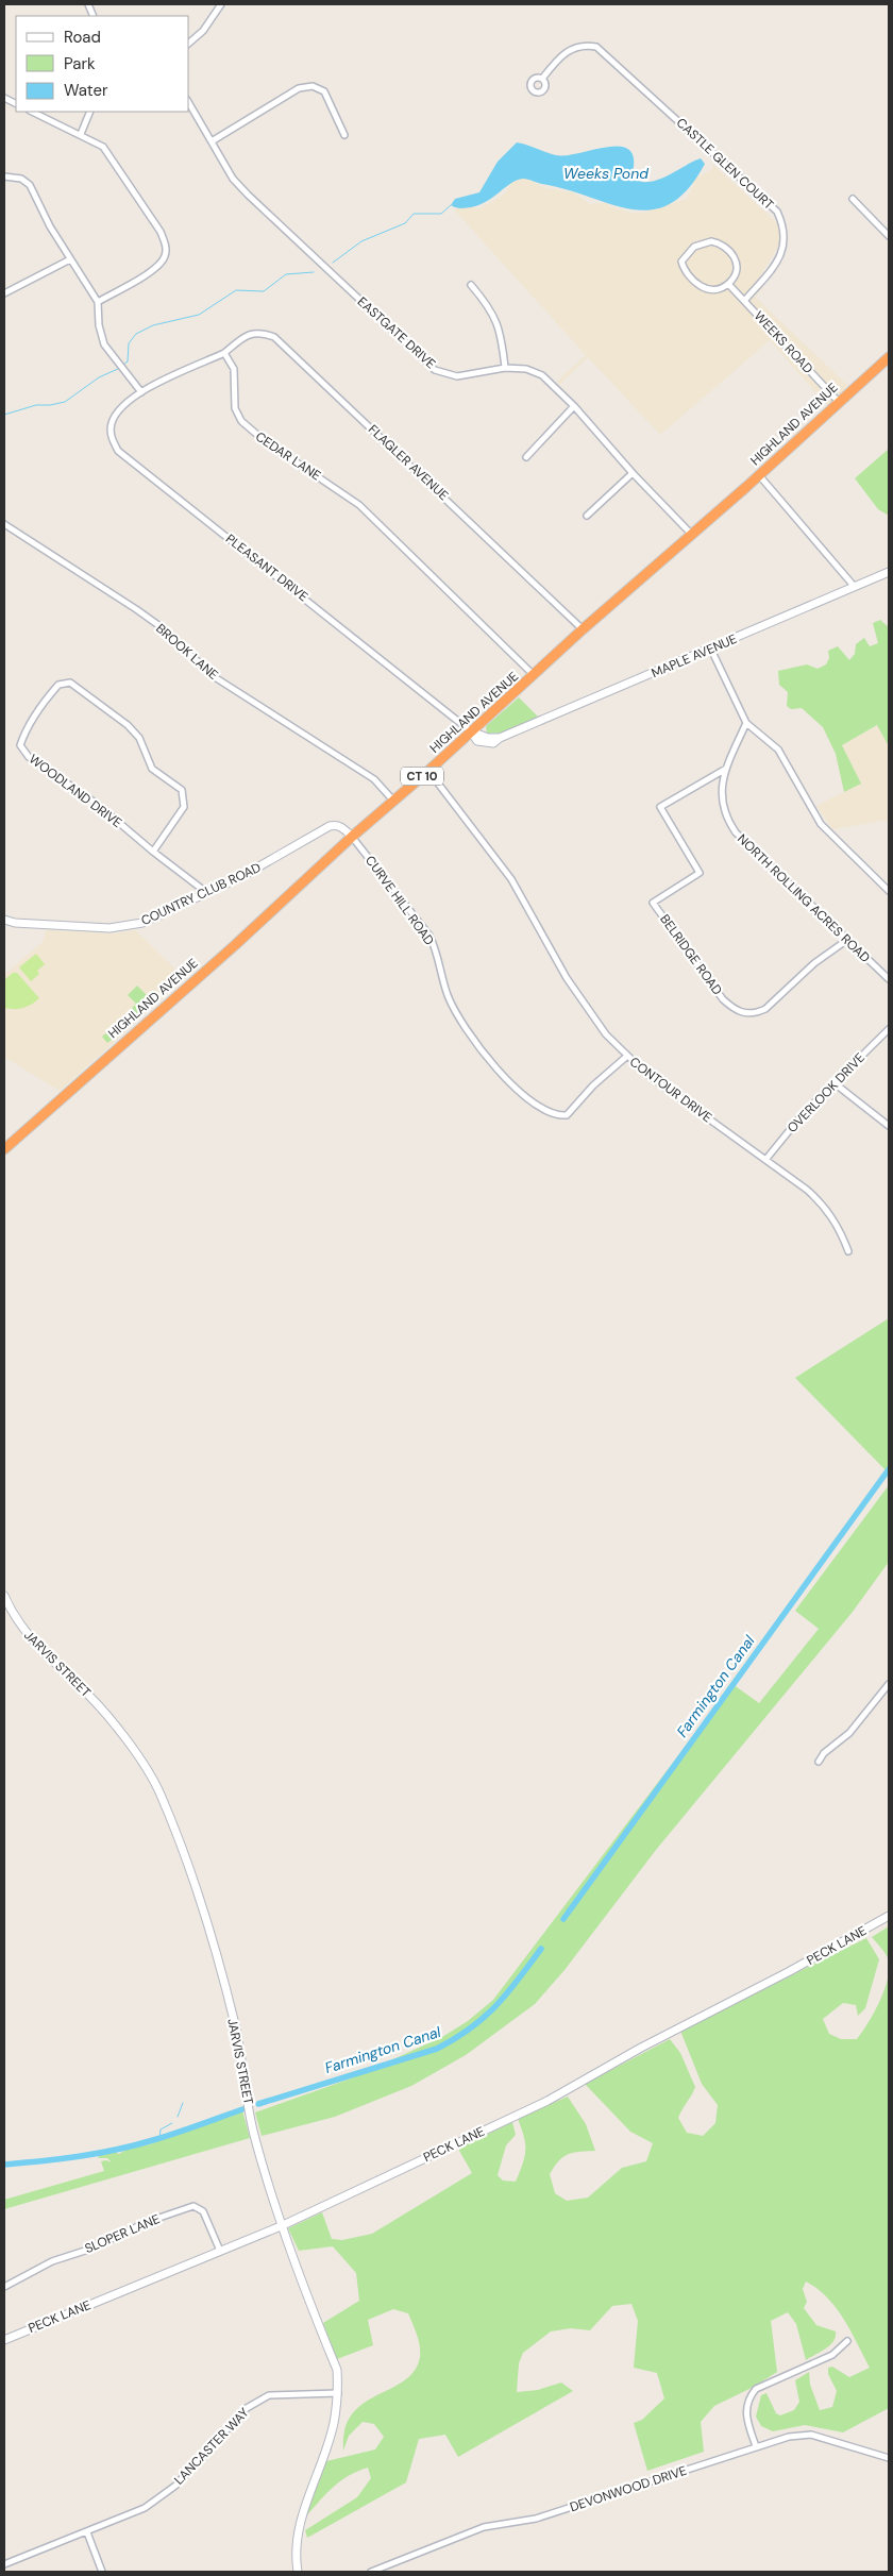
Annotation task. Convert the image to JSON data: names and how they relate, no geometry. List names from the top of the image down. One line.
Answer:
{"streets":{"highway":["HIGHLAND AVENUE","CT 10"],"street":["CASTLE GLEN COURT","EASTGATE DRIVE","WEEKS ROAD","CEDAR LANE","FLAGLER AVENUE","PLEASANT DRIVE","BROOK LANE","MAPLE AVENUE","WOODLAND DRIVE","COUNTRY CLUB ROAD","NORTH ROLLING ACRES ROAD","CURVE HILL ROAD","BELRIDGE ROAD","CONTOUR DRIVE","OVERLOOK DRIVE","JARVIS STREET","PECK LANE","SLOPER LANE","LANCASTER WAY","DEVONWOOD DRIVE"]},"crossings":[["CASTLE GLEN COURT","WEEKS ROAD"],["EASTGATE DRIVE","HIGHLAND AVENUE"],["WEEKS ROAD","HIGHLAND AVENUE"],["HIGHLAND AVENUE","CEDAR LANE"],["HIGHLAND AVENUE","FLAGLER AVENUE"],["HIGHLAND AVENUE","PLEASANT DRIVE"],["HIGHLAND AVENUE","BROOK LANE"],["HIGHLAND AVENUE","MAPLE AVENUE"],["HIGHLAND AVENUE","COUNTRY CLUB ROAD"],["HIGHLAND AVENUE","CURVE HILL ROAD"],["HIGHLAND AVENUE","CONTOUR DRIVE"],["CEDAR LANE","FLAGLER AVENUE"],["PLEASANT DRIVE","MAPLE AVENUE"],["WOODLAND DRIVE","COUNTRY CLUB ROAD"],["COUNTRY CLUB ROAD","CURVE HILL ROAD"],["NORTH ROLLING ACRES ROAD","BELRIDGE ROAD"],["CURVE HILL ROAD","CONTOUR DRIVE"],["CONTOUR DRIVE","OVERLOOK DRIVE"],["JARVIS STREET","PECK LANE"],["JARVIS STREET","LANCASTER WAY"],["PECK LANE","SLOPER LANE"]],"water":["Weeks Pond","Farmington Canal"],"legend":["Road","Park","Water"]}
